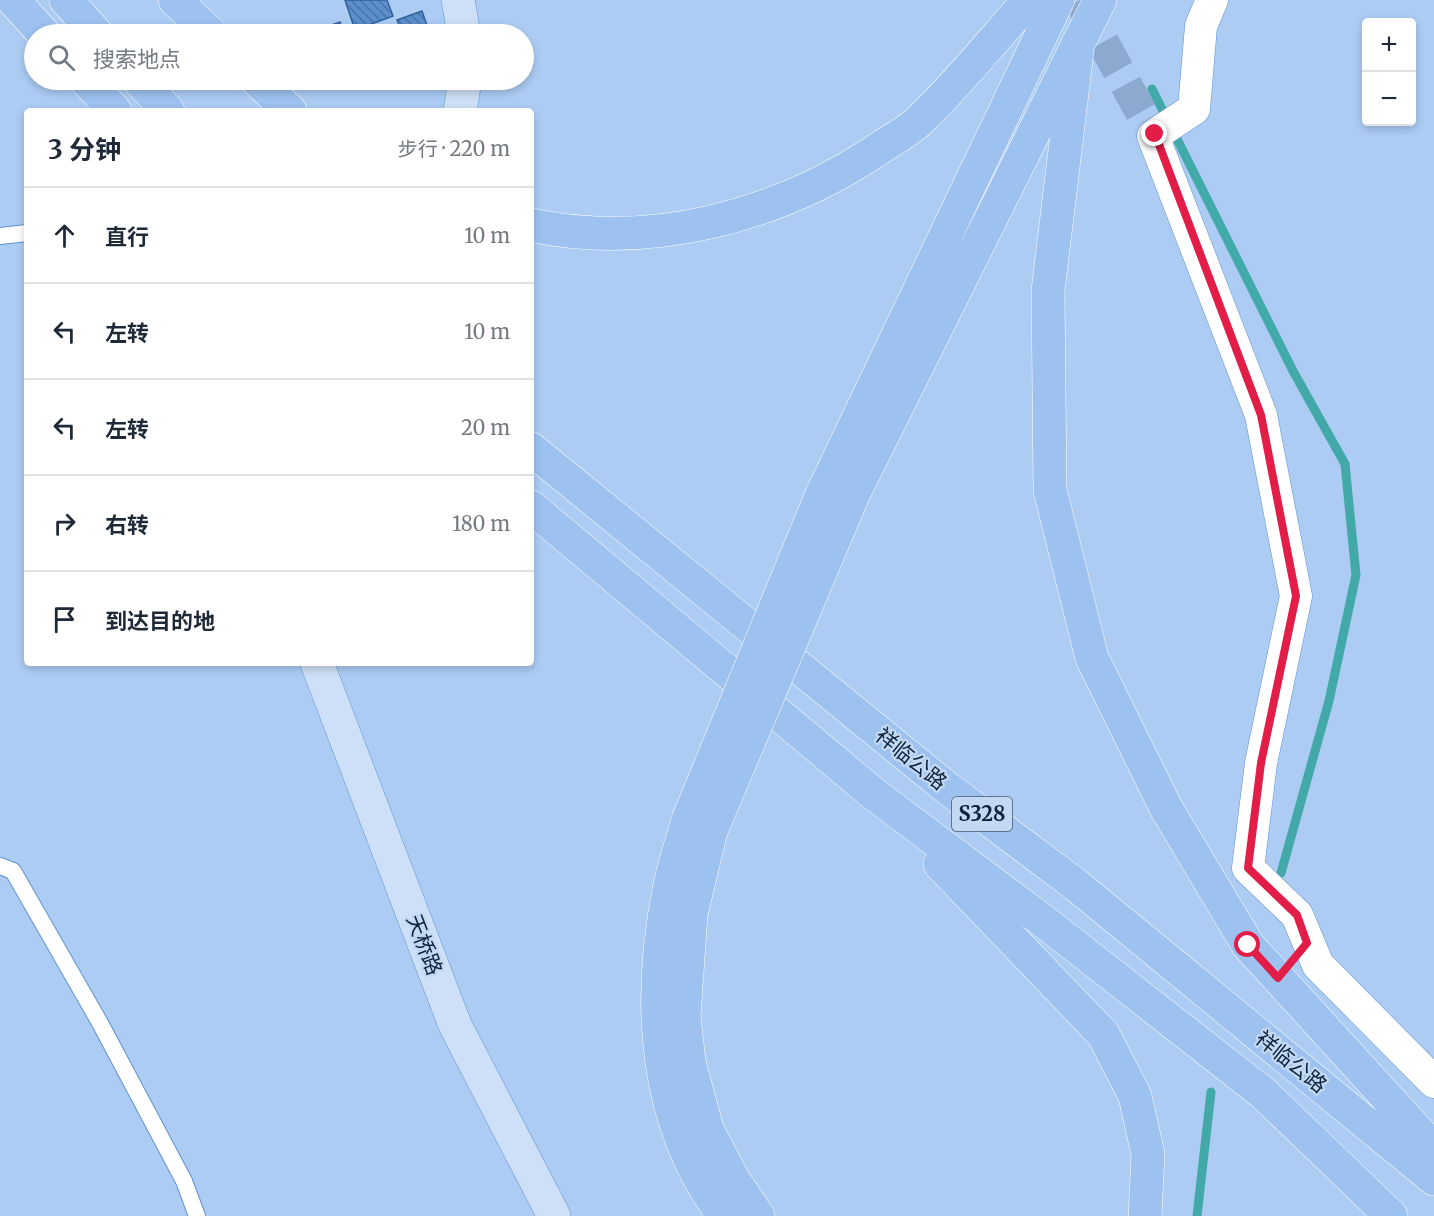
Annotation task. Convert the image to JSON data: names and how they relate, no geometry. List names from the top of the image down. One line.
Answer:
{"streets":{"main road":["祥临公路","S328"],"street":["天桥路"]},"page":{"map_buttons":["+","−"],"search":"搜索地点","heading":["3 分钟","步行 · 220 m"],"list":[["直行","10 m"],["左转","10 m"],["左转","20 m"],["右转","180 m"],"到达目的地"]}}
